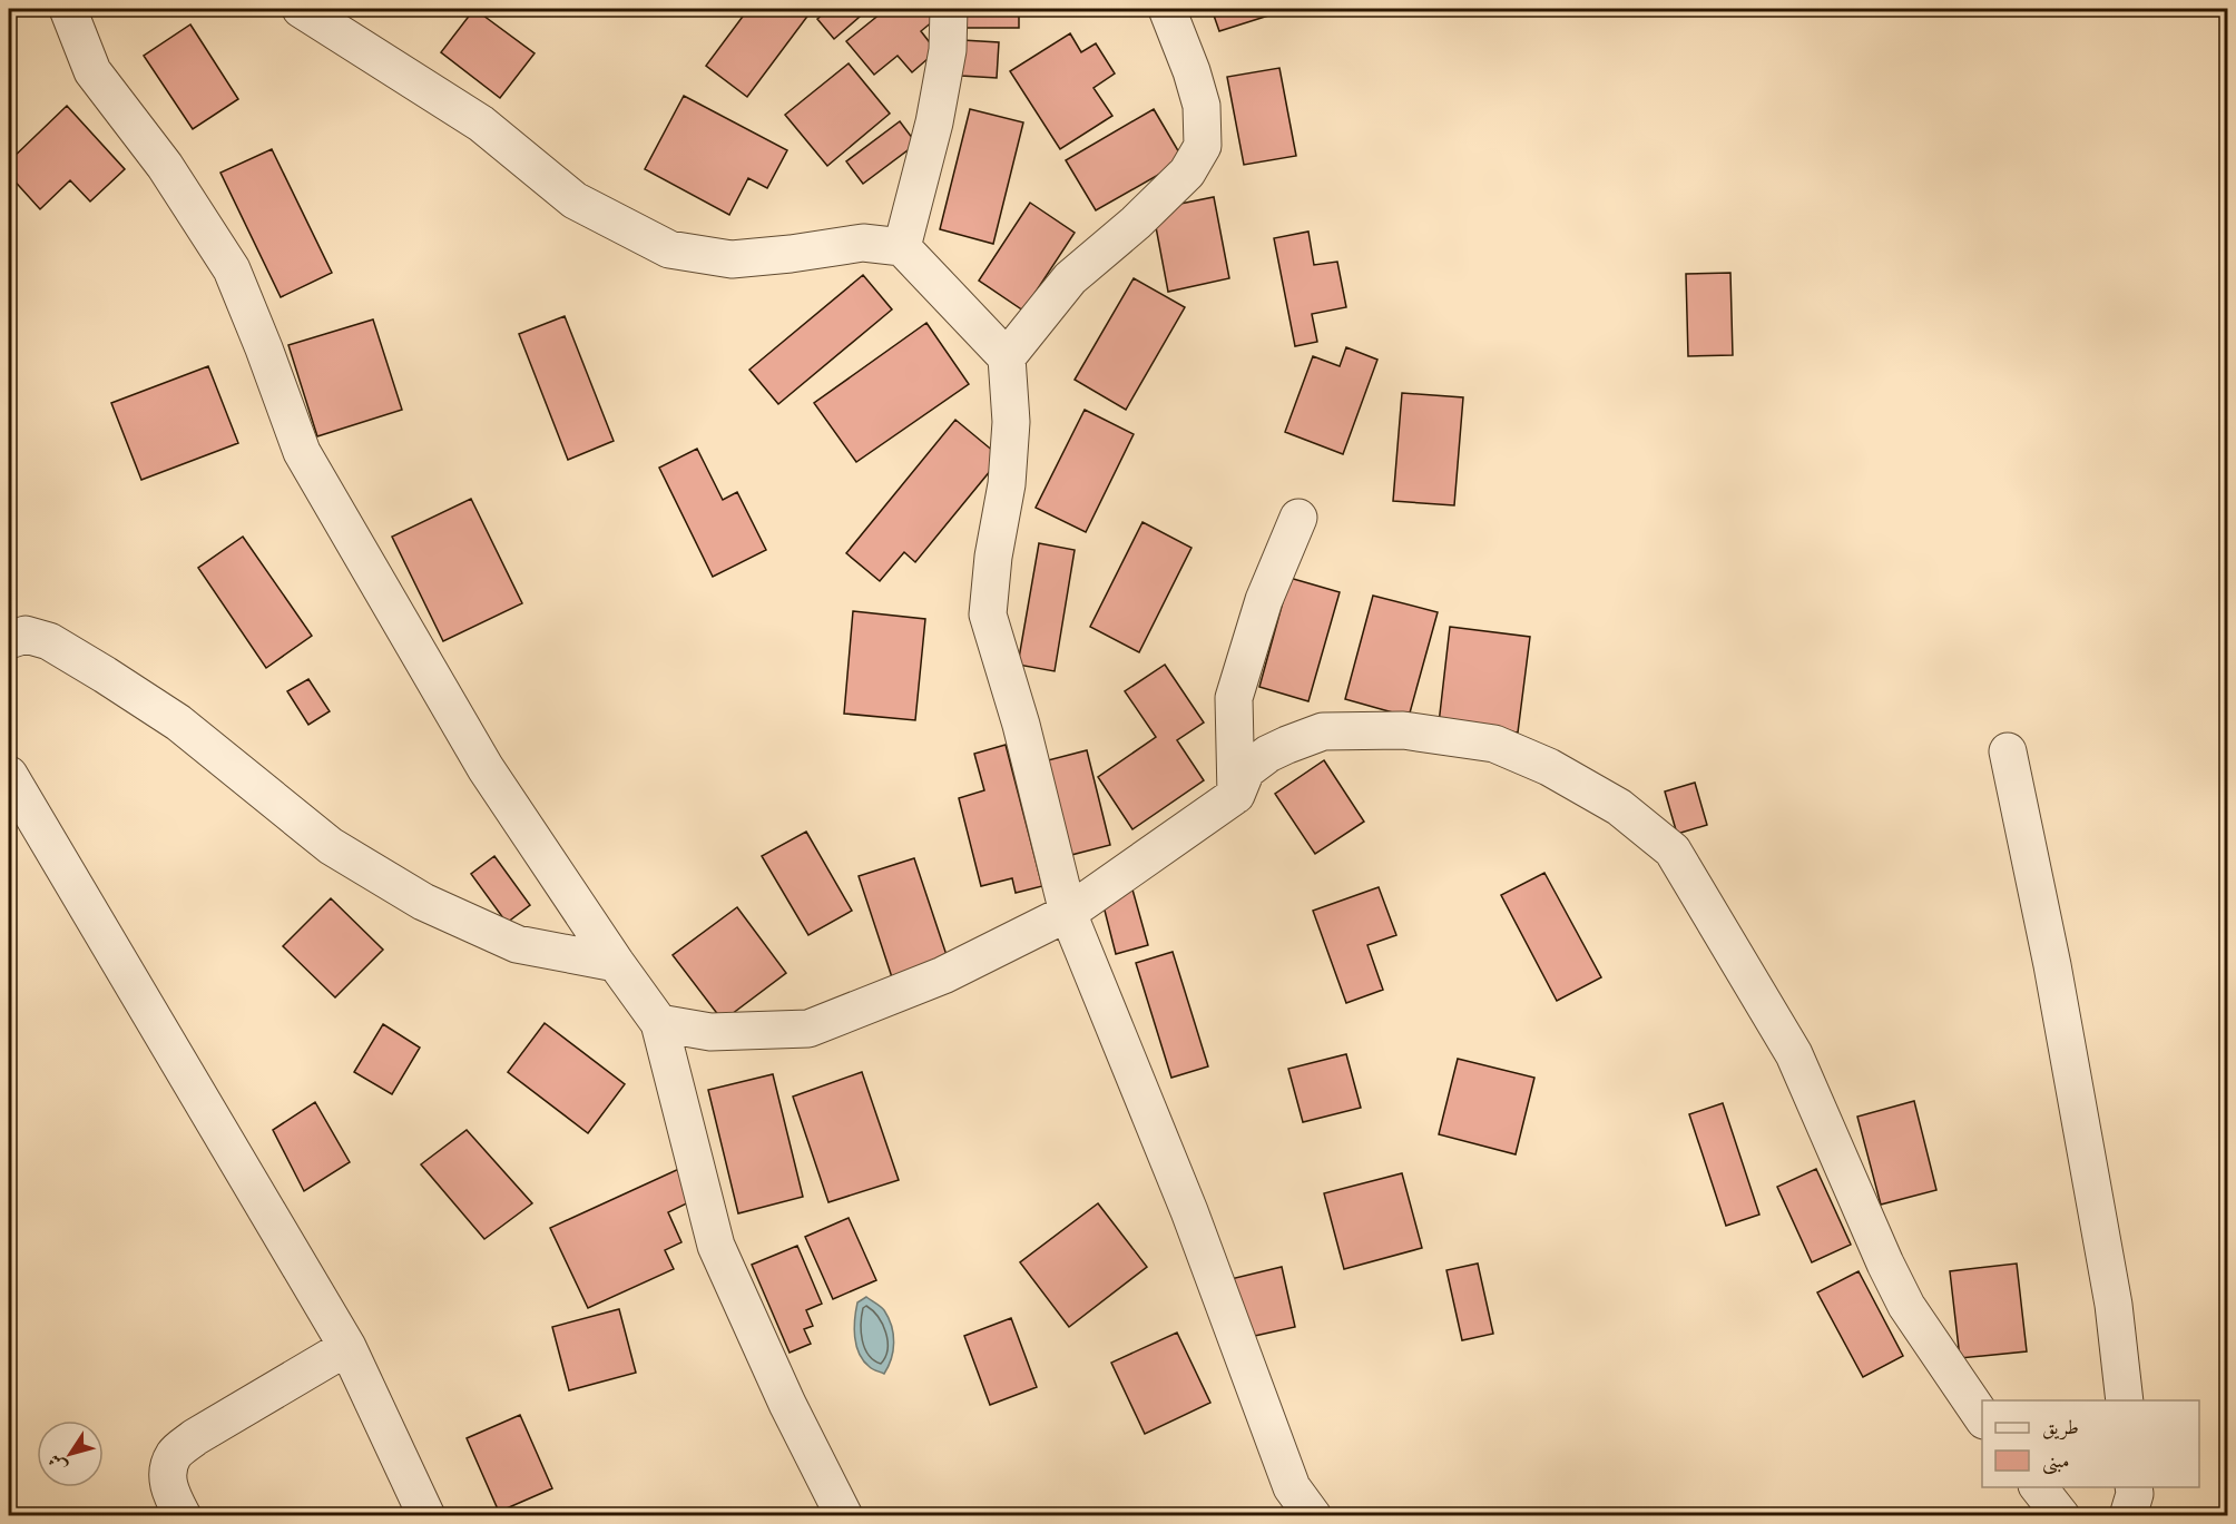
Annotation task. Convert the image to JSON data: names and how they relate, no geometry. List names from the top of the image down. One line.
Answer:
{"legend":["طريق","مبنى"],"north":"bottom left"}
